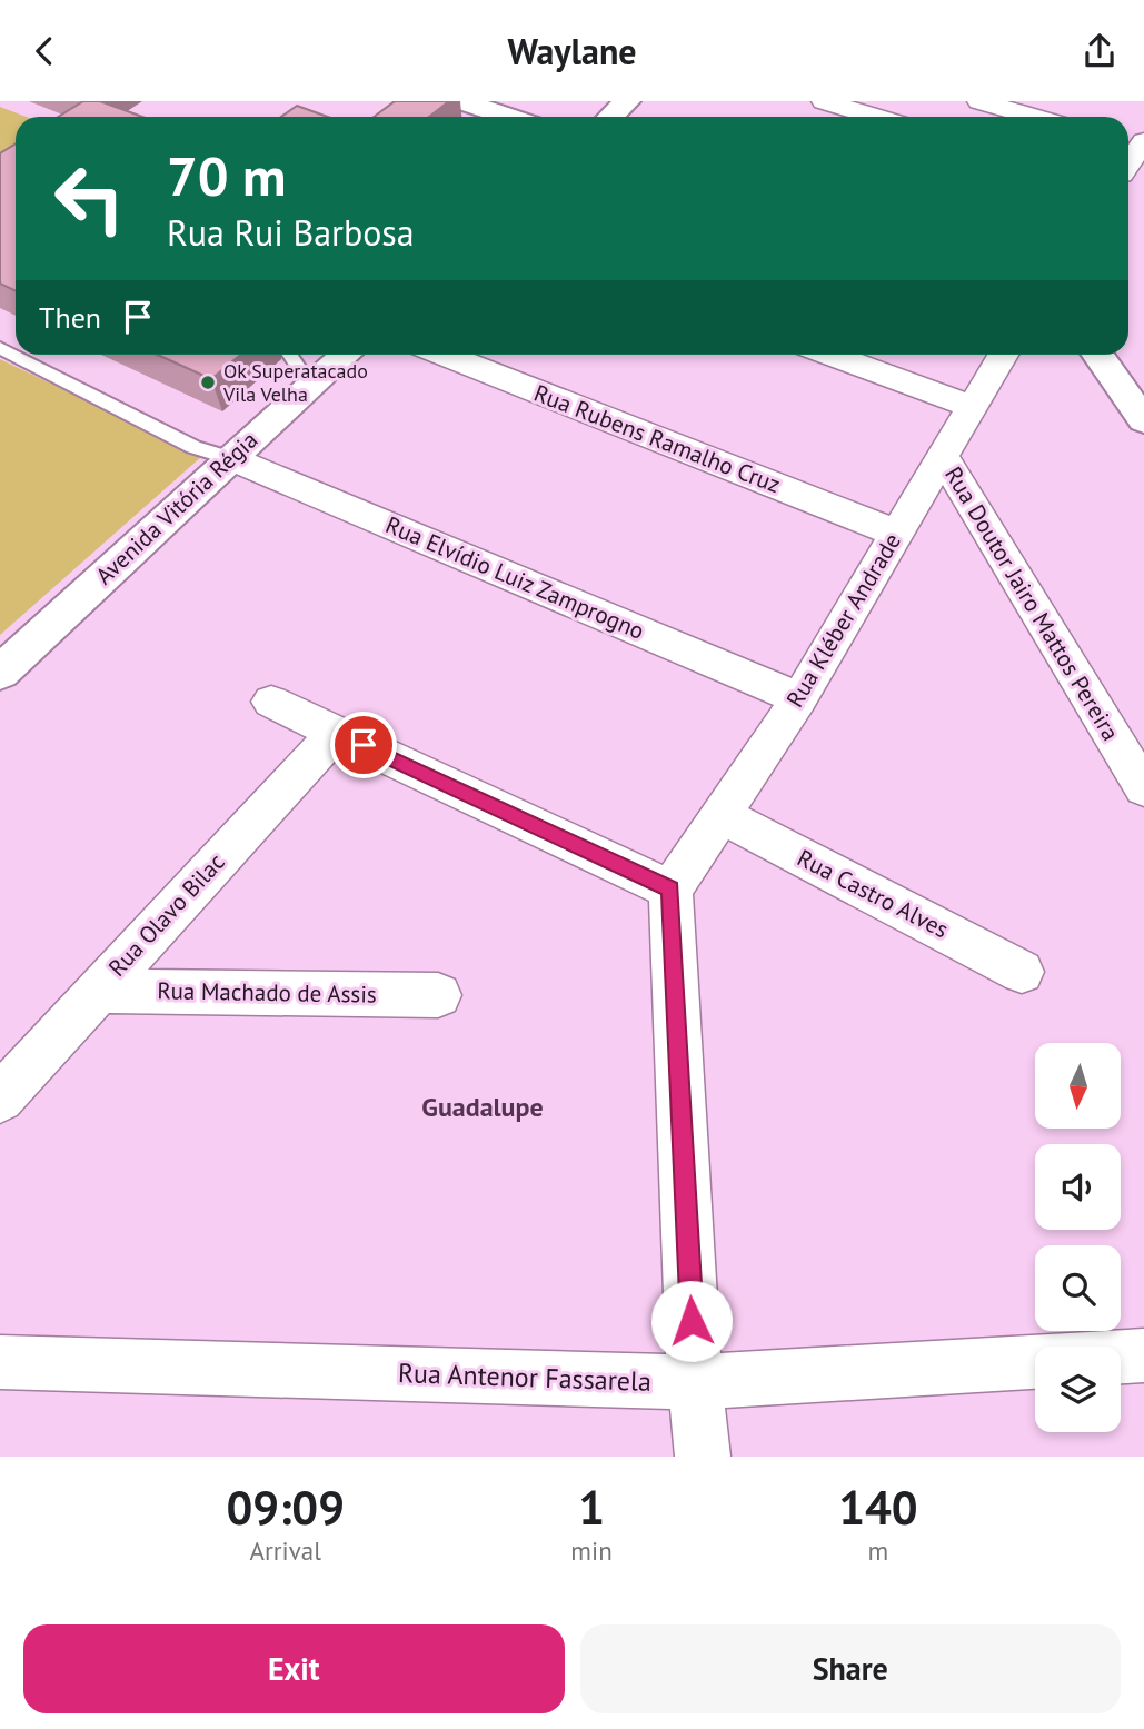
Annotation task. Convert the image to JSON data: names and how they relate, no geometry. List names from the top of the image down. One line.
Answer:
{"streets":{"street":["Rua Rubens Ramalho Cruz","Avenida Vitória Régia","Rua Elvídio Luiz Zamprogno","Rua Doutor Jairo Mattos Pereira","Rua Kléber Andrade","Rua Castro Alves","Rua Olavo Bilac","Rua Machado de Assis","Rua Antenor Fassarela"]},"crossings":[["Rua Rubens Ramalho Cruz","Rua Kléber Andrade"],["Avenida Vitória Régia","Rua Elvídio Luiz Zamprogno"],["Rua Elvídio Luiz Zamprogno","Rua Kléber Andrade"],["Rua Doutor Jairo Mattos Pereira","Rua Kléber Andrade"],["Rua Kléber Andrade","Rua Castro Alves"],["Rua Olavo Bilac","Rua Machado de Assis"]],"districts":["Guadalupe"],"places":["Ok Superatacado Vila Velha"],"north":"bottom","page":{"header":"Waylane","turn":["70 m","Rua Rui Barbosa"],"then":"Then","eta":["09:09","Arrival","1","min","140","m"],"buttons":["Exit","Share"]}}
